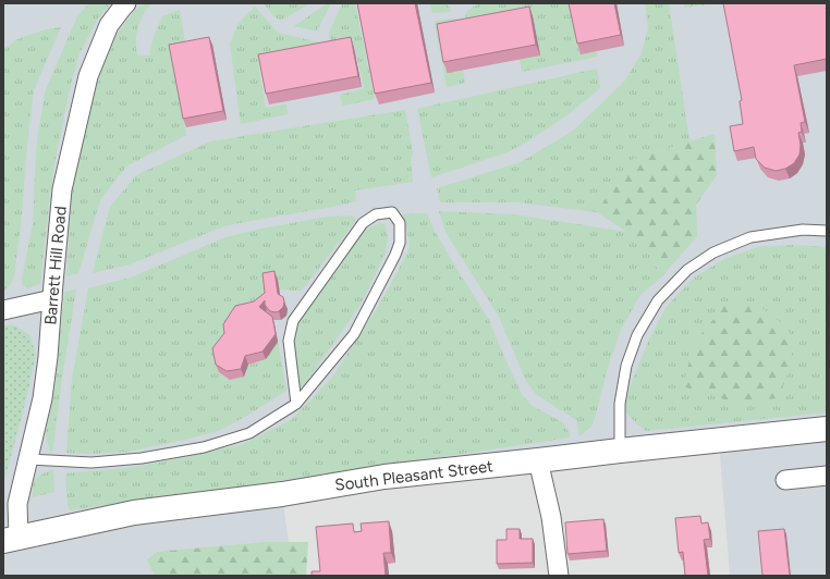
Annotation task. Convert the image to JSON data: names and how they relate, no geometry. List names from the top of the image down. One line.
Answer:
{"streets":{"main road":["South Pleasant Street"],"street":["Barrett Hill Road"]},"crossings":[["Barrett Hill Road","South Pleasant Street"]]}
